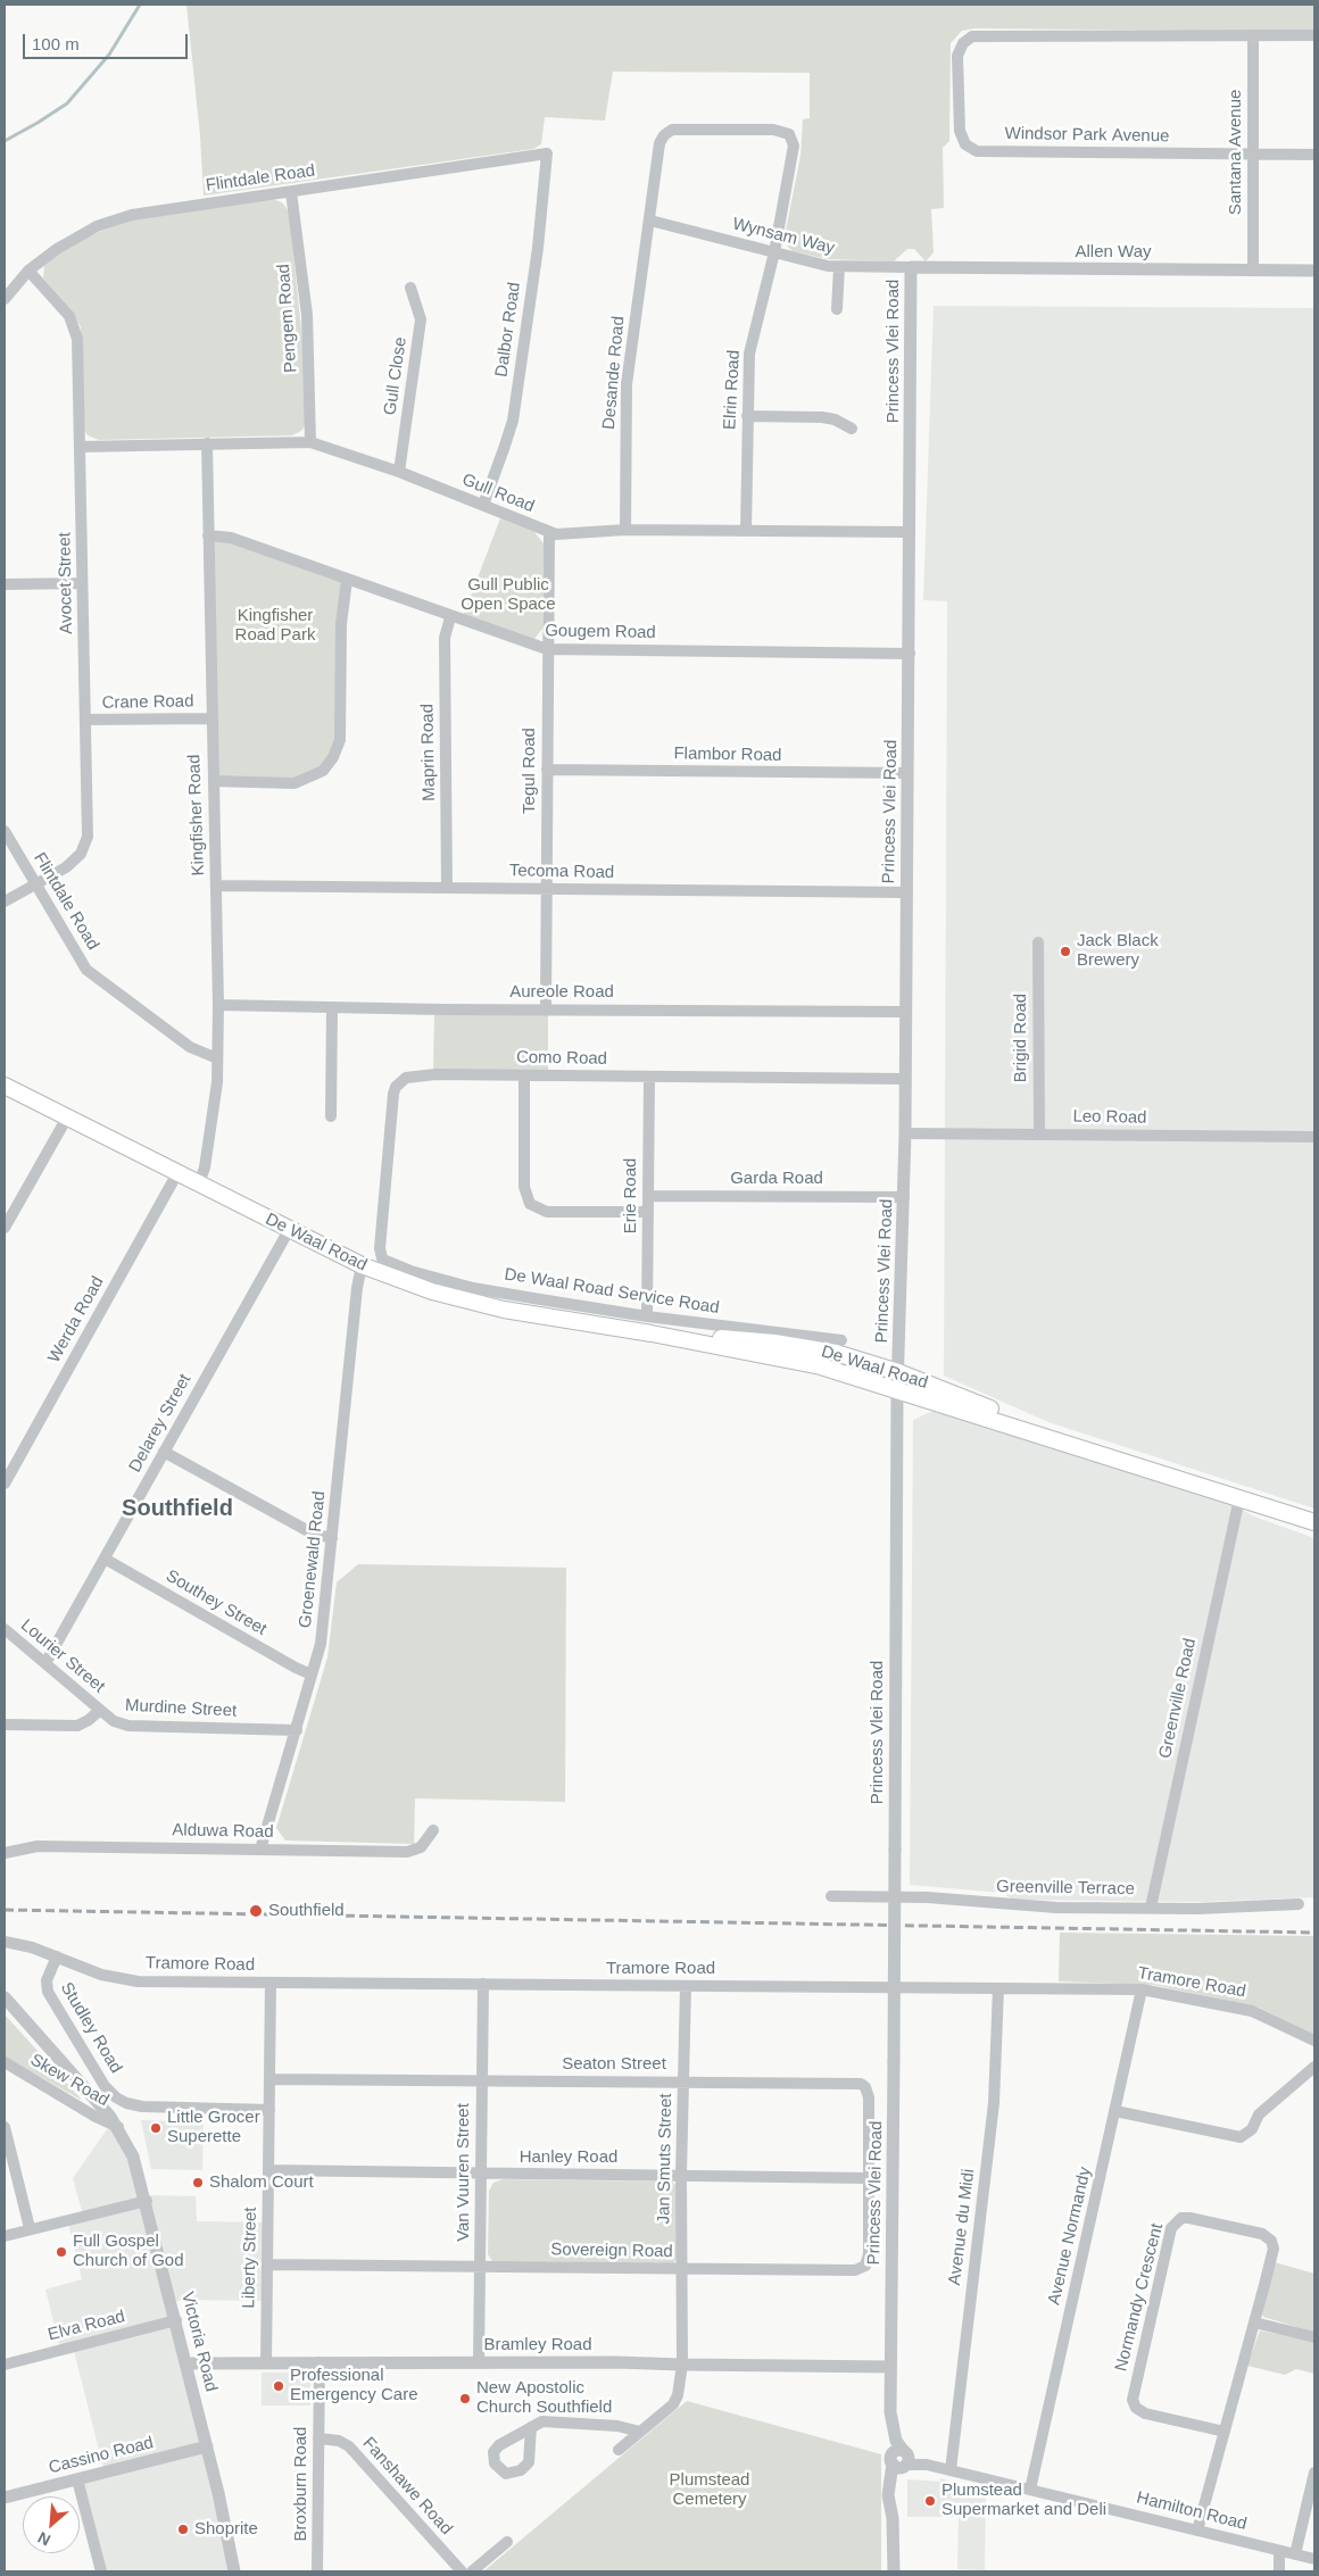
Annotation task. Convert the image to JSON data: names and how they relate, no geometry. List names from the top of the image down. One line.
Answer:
{"streets":{"main road":["De Waal Road"],"street":["Windsor Park Avenue","Santana Avenue","Flintdale Road","Wynsam Way","Allen Way","Pengem Road","Dalbor Road","Princess Vlei Road","Desande Road","Gull Close","Elrin Road","Gull Road","Avocet Street","Gougem Road","Crane Road","Maprin Road","Flambor Road","Tegul Road","Kingfisher Road","Tecoma Road","Aureole Road","Brigid Road","Como Road","Leo Road","Garda Road","Erie Road","De Waal Road Service Road","Werda Road","Delarey Street","Groenewald Road","Southey Street","Lourier Street","Greenville Road","Murdine Street","Alduwa Road","Greenville Terrace","Tramore Road","Studley Road","Seaton Street","Skew Road","Hanley Road","Jan Smuts Street","Van Vuuren Street","Avenue du Midi","Avenue Normandy","Sovereign Road","Liberty Street","Normandy Crescent","Elva Road","Victoria Road","Bramley Road","Cassino Road","Broxburn Road","Fanshawe Road","Hamilton Road"]},"crossings":[["Windsor Park Avenue","Santana Avenue"],["Santana Avenue","Allen Way"],["Flintdale Road","Pengem Road"],["Flintdale Road","Dalbor Road"],["Flintdale Road","Avocet Street"],["Flintdale Road","Kingfisher Road"],["Wynsam Way","Allen Way"],["Wynsam Way","Princess Vlei Road"],["Wynsam Way","Desande Road"],["Wynsam Way","Elrin Road"],["Allen Way","Princess Vlei Road"],["Pengem Road","Gull Road"],["Dalbor Road","Gull Road"],["Princess Vlei Road","Gull Road"],["Princess Vlei Road","Gougem Road"],["Princess Vlei Road","Flambor Road"],["Princess Vlei Road","Tecoma Road"],["Princess Vlei Road","Aureole Road"],["Princess Vlei Road","Como Road"],["Princess Vlei Road","Leo Road"],["Princess Vlei Road","Garda Road"],["Princess Vlei Road","De Waal Road"],["Princess Vlei Road","Bramley Road"],["Princess Vlei Road","Hamilton Road"],["Desande Road","Elrin Road"],["Desande Road","Gull Road"],["Gull Close","Gull Road"],["Elrin Road","Gull Road"],["Gull Road","Avocet Street"],["Gull Road","Tegul Road"],["Gull Road","Kingfisher Road"],["Avocet Street","Crane Road"],["Gougem Road","Maprin Road"],["Gougem Road","Tegul Road"],["Gougem Road","Kingfisher Road"],["Crane Road","Kingfisher Road"],["Maprin Road","Tecoma Road"],["Flambor Road","Tegul Road"],["Tegul Road","Tecoma Road"],["Tegul Road","Aureole Road"],["Kingfisher Road","Tecoma Road"],["Kingfisher Road","Aureole Road"],["Kingfisher Road","De Waal Road"],["Brigid Road","Leo Road"],["Como Road","Erie Road"],["Como Road","De Waal Road Service Road"],["Garda Road","Erie Road"],["Erie Road","De Waal Road Service Road"],["De Waal Road","Werda Road"],["De Waal Road","Delarey Street"],["De Waal Road","Groenewald Road"],["De Waal Road","Greenville Road"],["Delarey Street","Southey Street"],["Delarey Street","Lourier Street"],["Groenewald Road","Southey Street"],["Groenewald Road","Murdine Street"],["Groenewald Road","Alduwa Road"],["Lourier Street","Murdine Street"],["Greenville Road","Greenville Terrace"],["Tramore Road","Studley Road"],["Tramore Road","Jan Smuts Street"],["Tramore Road","Van Vuuren Street"],["Tramore Road","Avenue du Midi"],["Tramore Road","Avenue Normandy"],["Tramore Road","Liberty Street"],["Studley Road","Liberty Street"],["Seaton Street","Hanley Road"],["Seaton Street","Jan Smuts Street"],["Seaton Street","Van Vuuren Street"],["Seaton Street","Sovereign Road"],["Seaton Street","Liberty Street"],["Skew Road","Victoria Road"],["Hanley Road","Jan Smuts Street"],["Hanley Road","Van Vuuren Street"],["Hanley Road","Sovereign Road"],["Hanley Road","Liberty Street"],["Jan Smuts Street","Sovereign Road"],["Jan Smuts Street","Bramley Road"],["Van Vuuren Street","Sovereign Road"],["Van Vuuren Street","Bramley Road"],["Avenue du Midi","Hamilton Road"],["Avenue Normandy","Hamilton Road"],["Sovereign Road","Liberty Street"],["Liberty Street","Bramley Road"],["Normandy Crescent","Hamilton Road"],["Elva Road","Victoria Road"],["Victoria Road","Bramley Road"],["Victoria Road","Cassino Road"],["Bramley Road","Broxburn Road"],["Broxburn Road","Fanshawe Road"]],"districts":["Southfield"],"parks":["Gull Public Open Space","Kingfisher Road Park","Plumstead Cemetery"],"places":["Jack Black Brewery","Southfield","Little Grocer Superette","Shalom Court","Full Gospel Church of God","Professional Emergency Care","New Apostolic Church Southfield","Plumstead Supermarket and Deli","Shoprite"],"scale_bar":"100 m","north":"bottom left"}
